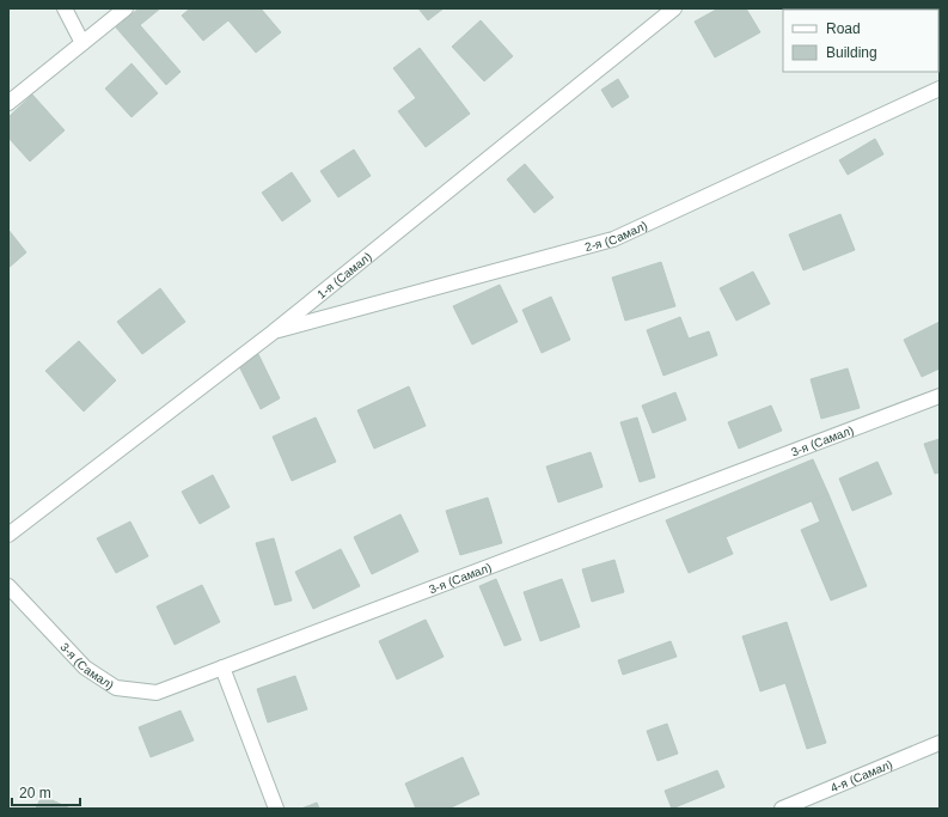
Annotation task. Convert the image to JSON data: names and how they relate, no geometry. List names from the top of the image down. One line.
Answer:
{"streets":{"street":["2-я (Самал)","1-я (Самал)","3-я (Самал)","4-я (Самал)"]},"crossings":[["2-я (Самал)","1-я (Самал)"]],"legend":["Road","Building"],"scale_bar":"20 m"}
